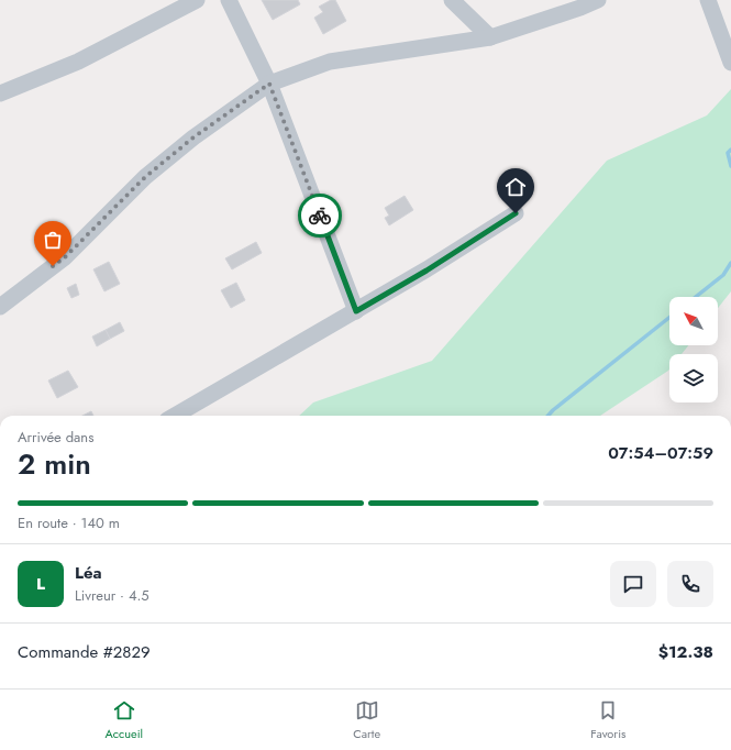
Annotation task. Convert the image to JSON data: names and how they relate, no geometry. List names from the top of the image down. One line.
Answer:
{"north":"top left","page":{"heading":["2 min","Arrivée dans","07:54–07:59"],"panel":["Léa","Livreur · 4.5","Commande #2829","$12.38"],"bar":"En route · 140 m","round":"L","tabs":["Accueil","Carte","Favoris"]}}
